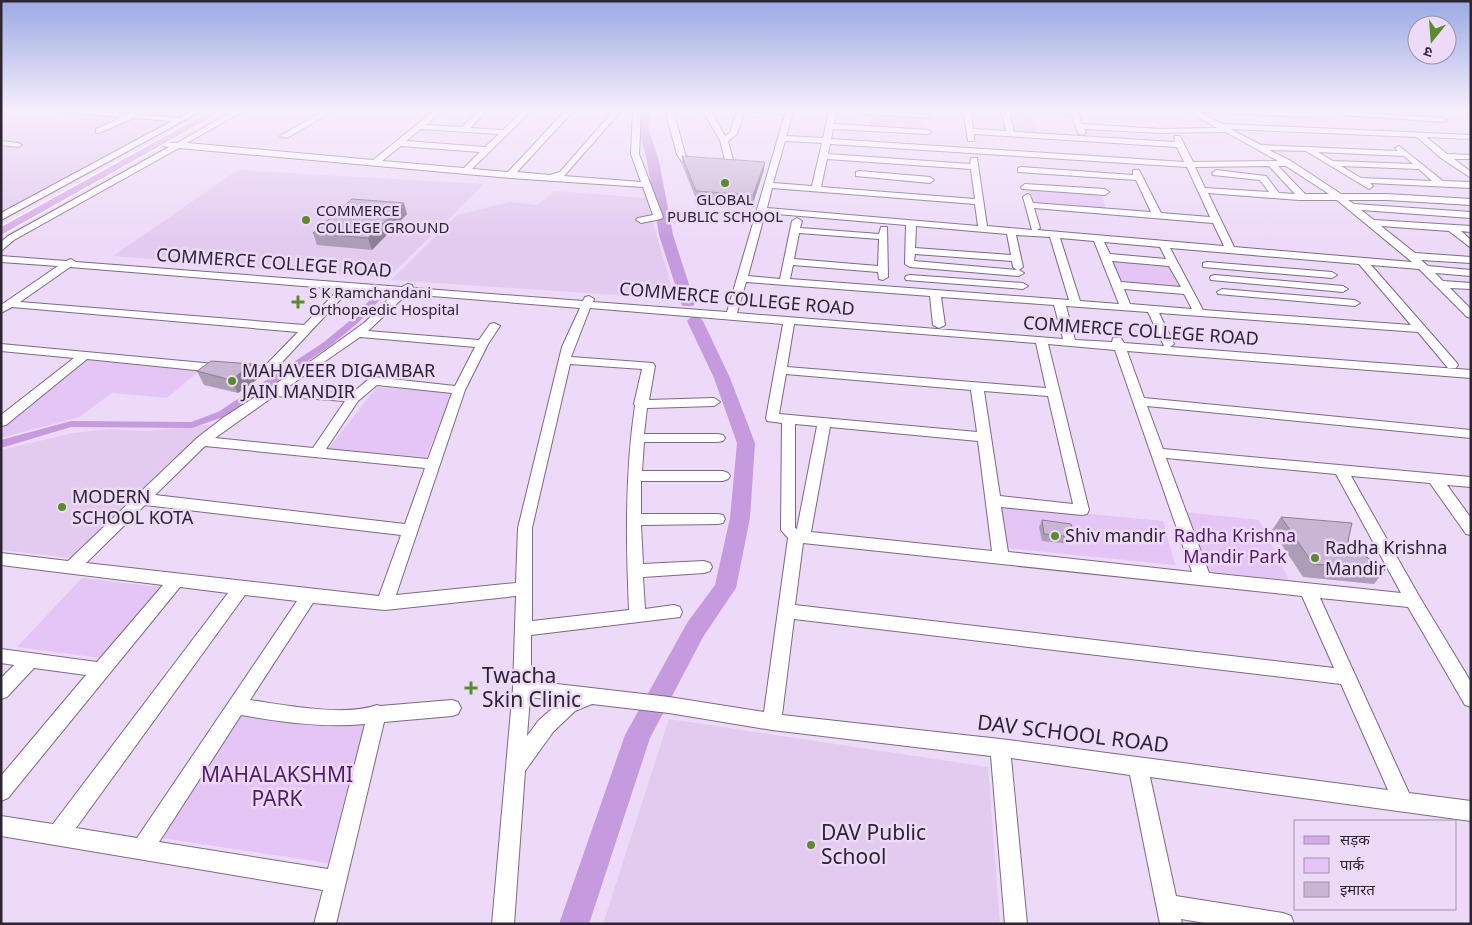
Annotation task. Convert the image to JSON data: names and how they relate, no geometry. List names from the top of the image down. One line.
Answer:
{"streets":{"street":["COMMERCE COLLEGE ROAD","DAV SCHOOL ROAD"]},"parks":["Radha Krishna Mandir Park","MAHALAKSHMI PARK"],"places":{"other":["GLOBAL PUBLIC SCHOOL","COMMERCE COLLEGE GROUND","MAHAVEER DIGAMBAR JAIN MANDIR","MODERN SCHOOL KOTA","Shiv mandir","Radha Krishna Mandir","DAV Public School"],"health":["S K Ramchandani Orthopaedic Hospital","Twacha Skin Clinic"]},"legend":["सड़क","पार्क","इमारत"],"north":"bottom"}
